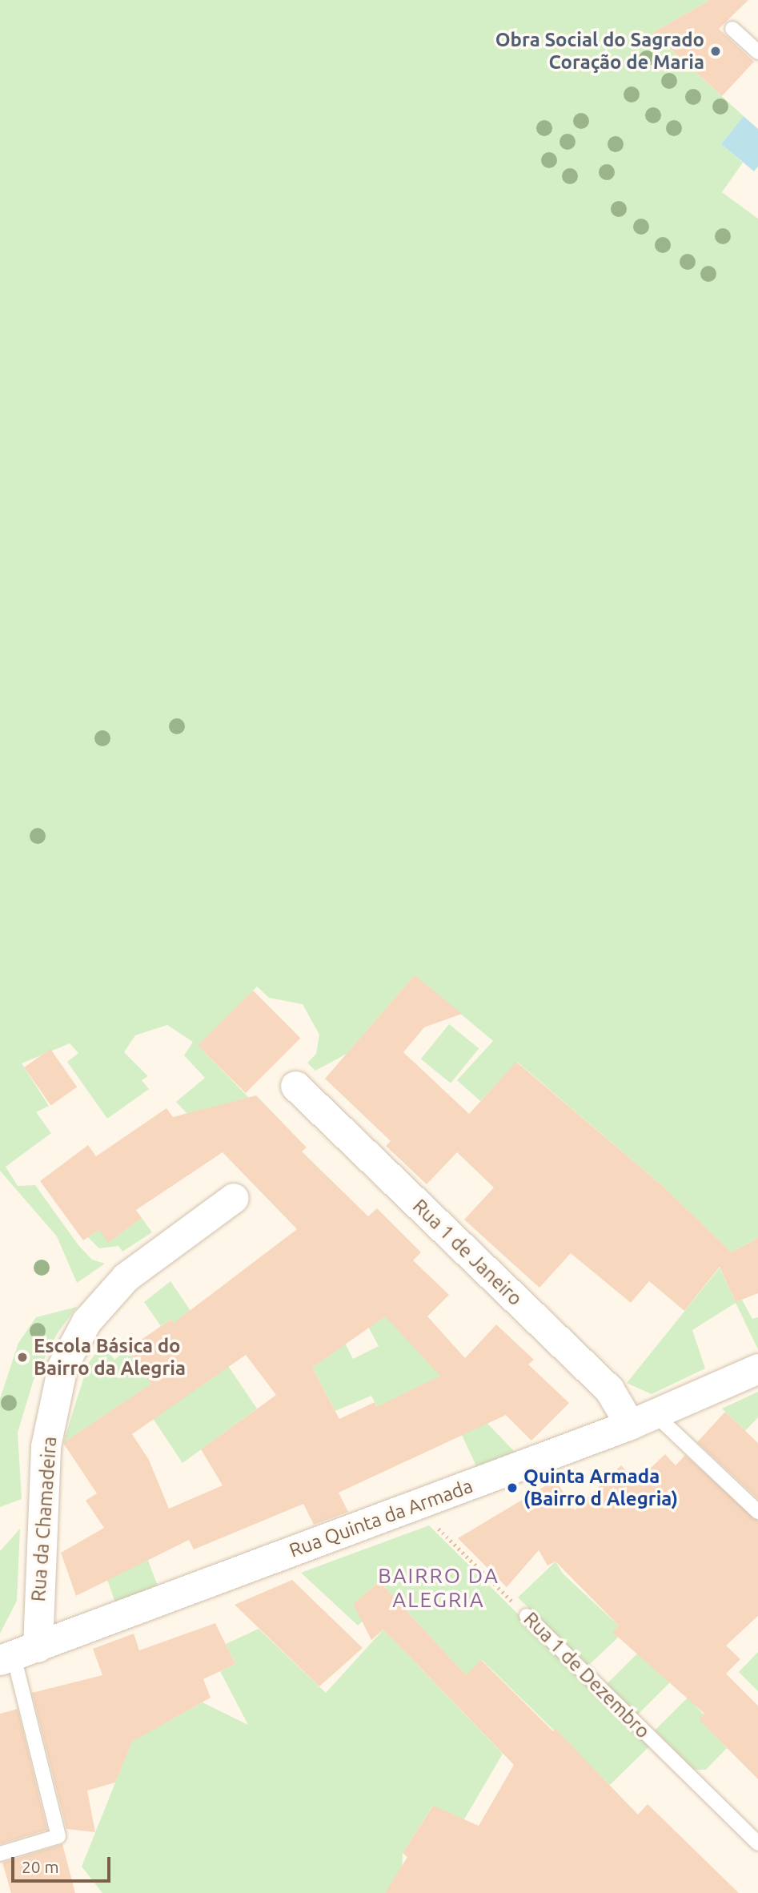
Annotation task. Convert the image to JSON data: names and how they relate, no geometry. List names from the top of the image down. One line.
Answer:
{"streets":{"street":["Rua 1 de Janeiro","Rua Quinta da Armada","Rua da Chamadeira"],"lane":["Rua 1 de Dezembro"]},"crossings":[["Rua 1 de Janeiro","Rua Quinta da Armada"],["Rua Quinta da Armada","Rua da Chamadeira"],["Rua Quinta da Armada","Rua 1 de Dezembro"]],"districts":["BAIRRO DA ALEGRIA"],"places":["Obra Social do Sagrado Coração de Maria","Escola Básica do Bairro da Alegria","Quinta Armada (Bairro d Alegria)"],"scale_bar":"20 m"}
